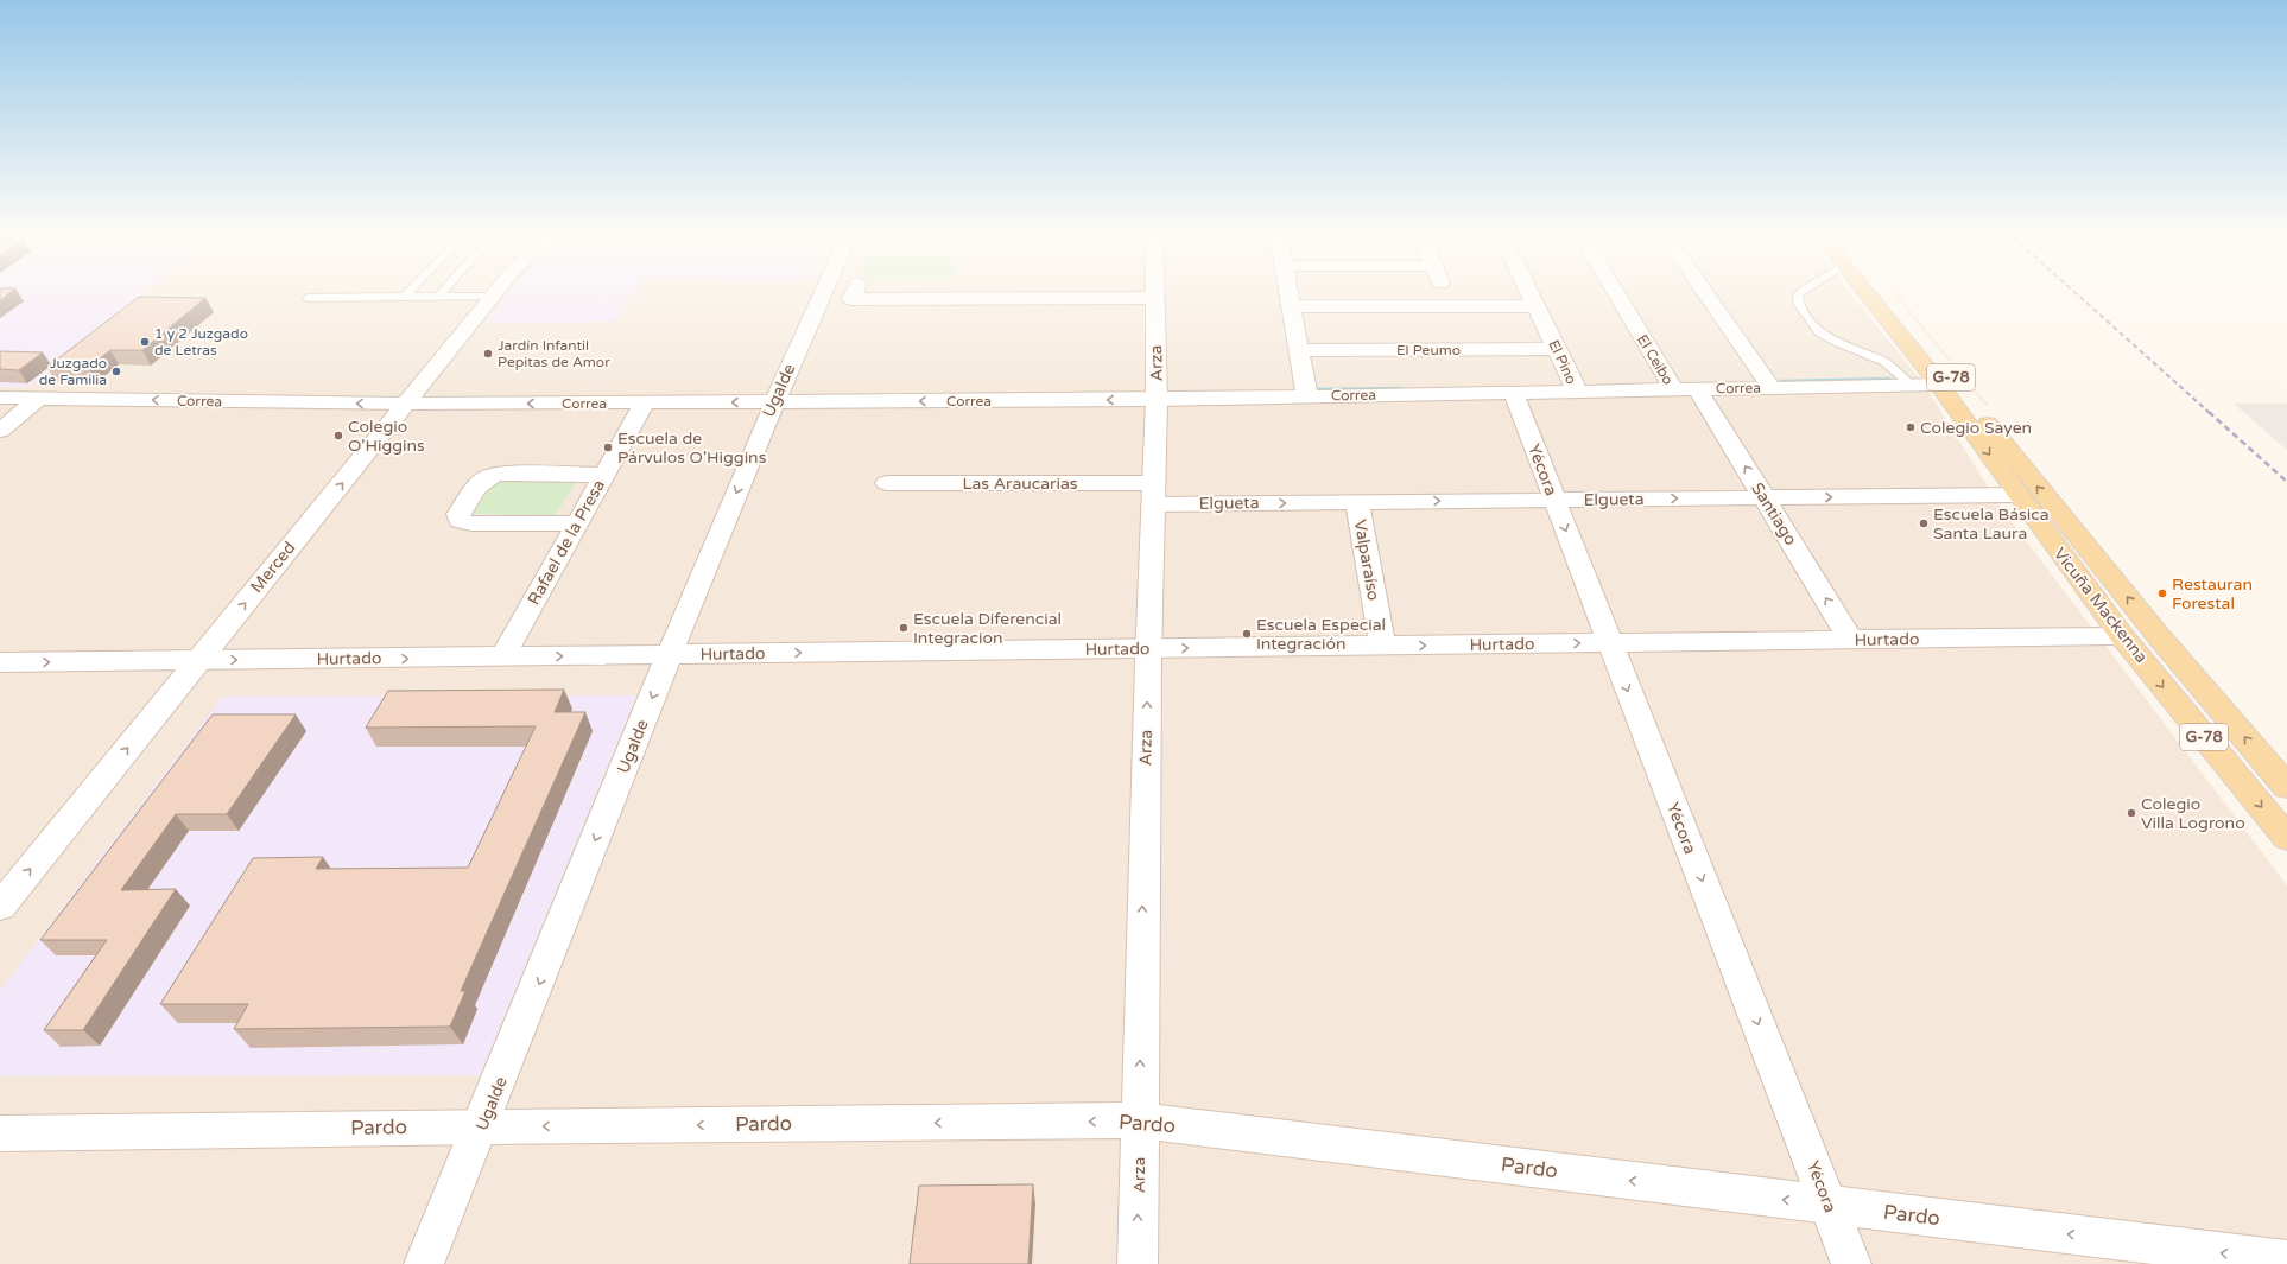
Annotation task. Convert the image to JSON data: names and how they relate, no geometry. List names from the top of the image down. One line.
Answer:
{"streets":{"main road":["G-78","Vicuña Mackenna"],"street":["El Peumo","El Ceibo","El Pino","Arza","Correa","Ugalde","Yécora","Las Araucarias","Elgueta","Santiago","Rafael de la Presa","Valparaíso","Merced","Hurtado","Pardo"]},"crossings":[["El Peumo","El Pino"],["El Ceibo","Correa"],["El Pino","Correa"],["Arza","Correa"],["Arza","Las Araucarias"],["Arza","Elgueta"],["Arza","Hurtado"],["Arza","Pardo"],["Correa","Ugalde"],["Correa","Yécora"],["Correa","Santiago"],["Correa","Rafael de la Presa"],["Correa","Merced"],["Correa","Vicuña Mackenna"],["Ugalde","Hurtado"],["Ugalde","Pardo"],["Yécora","Elgueta"],["Yécora","Hurtado"],["Yécora","Pardo"],["Las Araucarias","Elgueta"],["Elgueta","Santiago"],["Elgueta","Valparaíso"],["Elgueta","Vicuña Mackenna"],["Santiago","Hurtado"],["Rafael de la Presa","Hurtado"],["Valparaíso","Hurtado"],["Merced","Hurtado"],["Vicuña Mackenna","Hurtado"]],"one_way":["Arza","Correa","Ugalde","Yécora","Elgueta","Santiago","Merced","Hurtado","Pardo"],"places":["1 y 2 Juzgado de Letras","Jardín Infantil Pepitas de Amor","Juzgado de Familia","Colegio Sayen","Colegio O'Higgins","Escuela de Párvulos O'Higgins","Escuela Básica Santa Laura","Restauran Forestal","Escuela Diferencial Integracion","Escuela Especial Integración","Colegio Villa Logrono"]}
